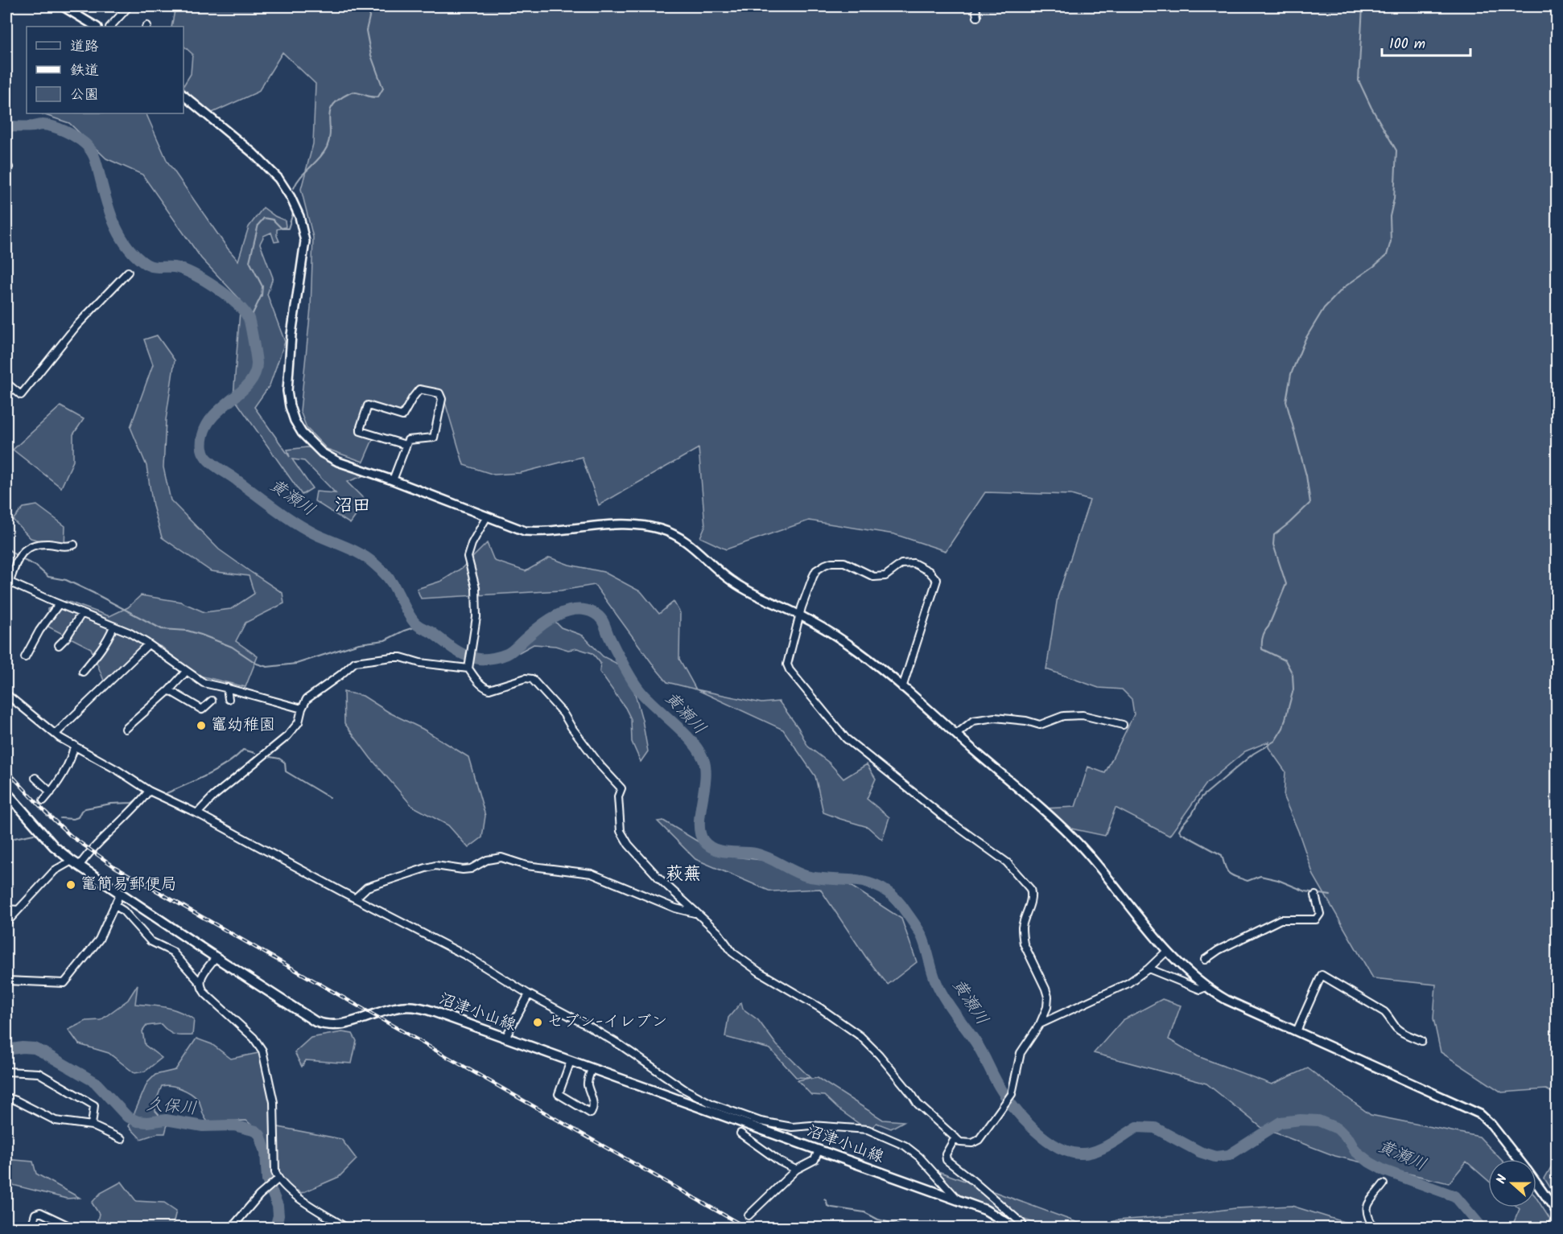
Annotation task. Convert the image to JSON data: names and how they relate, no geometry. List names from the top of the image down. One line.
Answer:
{"streets":{"main road":["沼津小山線"]},"districts":["沼田","萩蕪"],"water":["黄瀬川","久保川"],"places":["竈幼稚園","竃簡易郵便局","セブン-イレブン"],"legend":["道路","鉄道","公園"],"scale_bar":"100 m","north":"left"}
